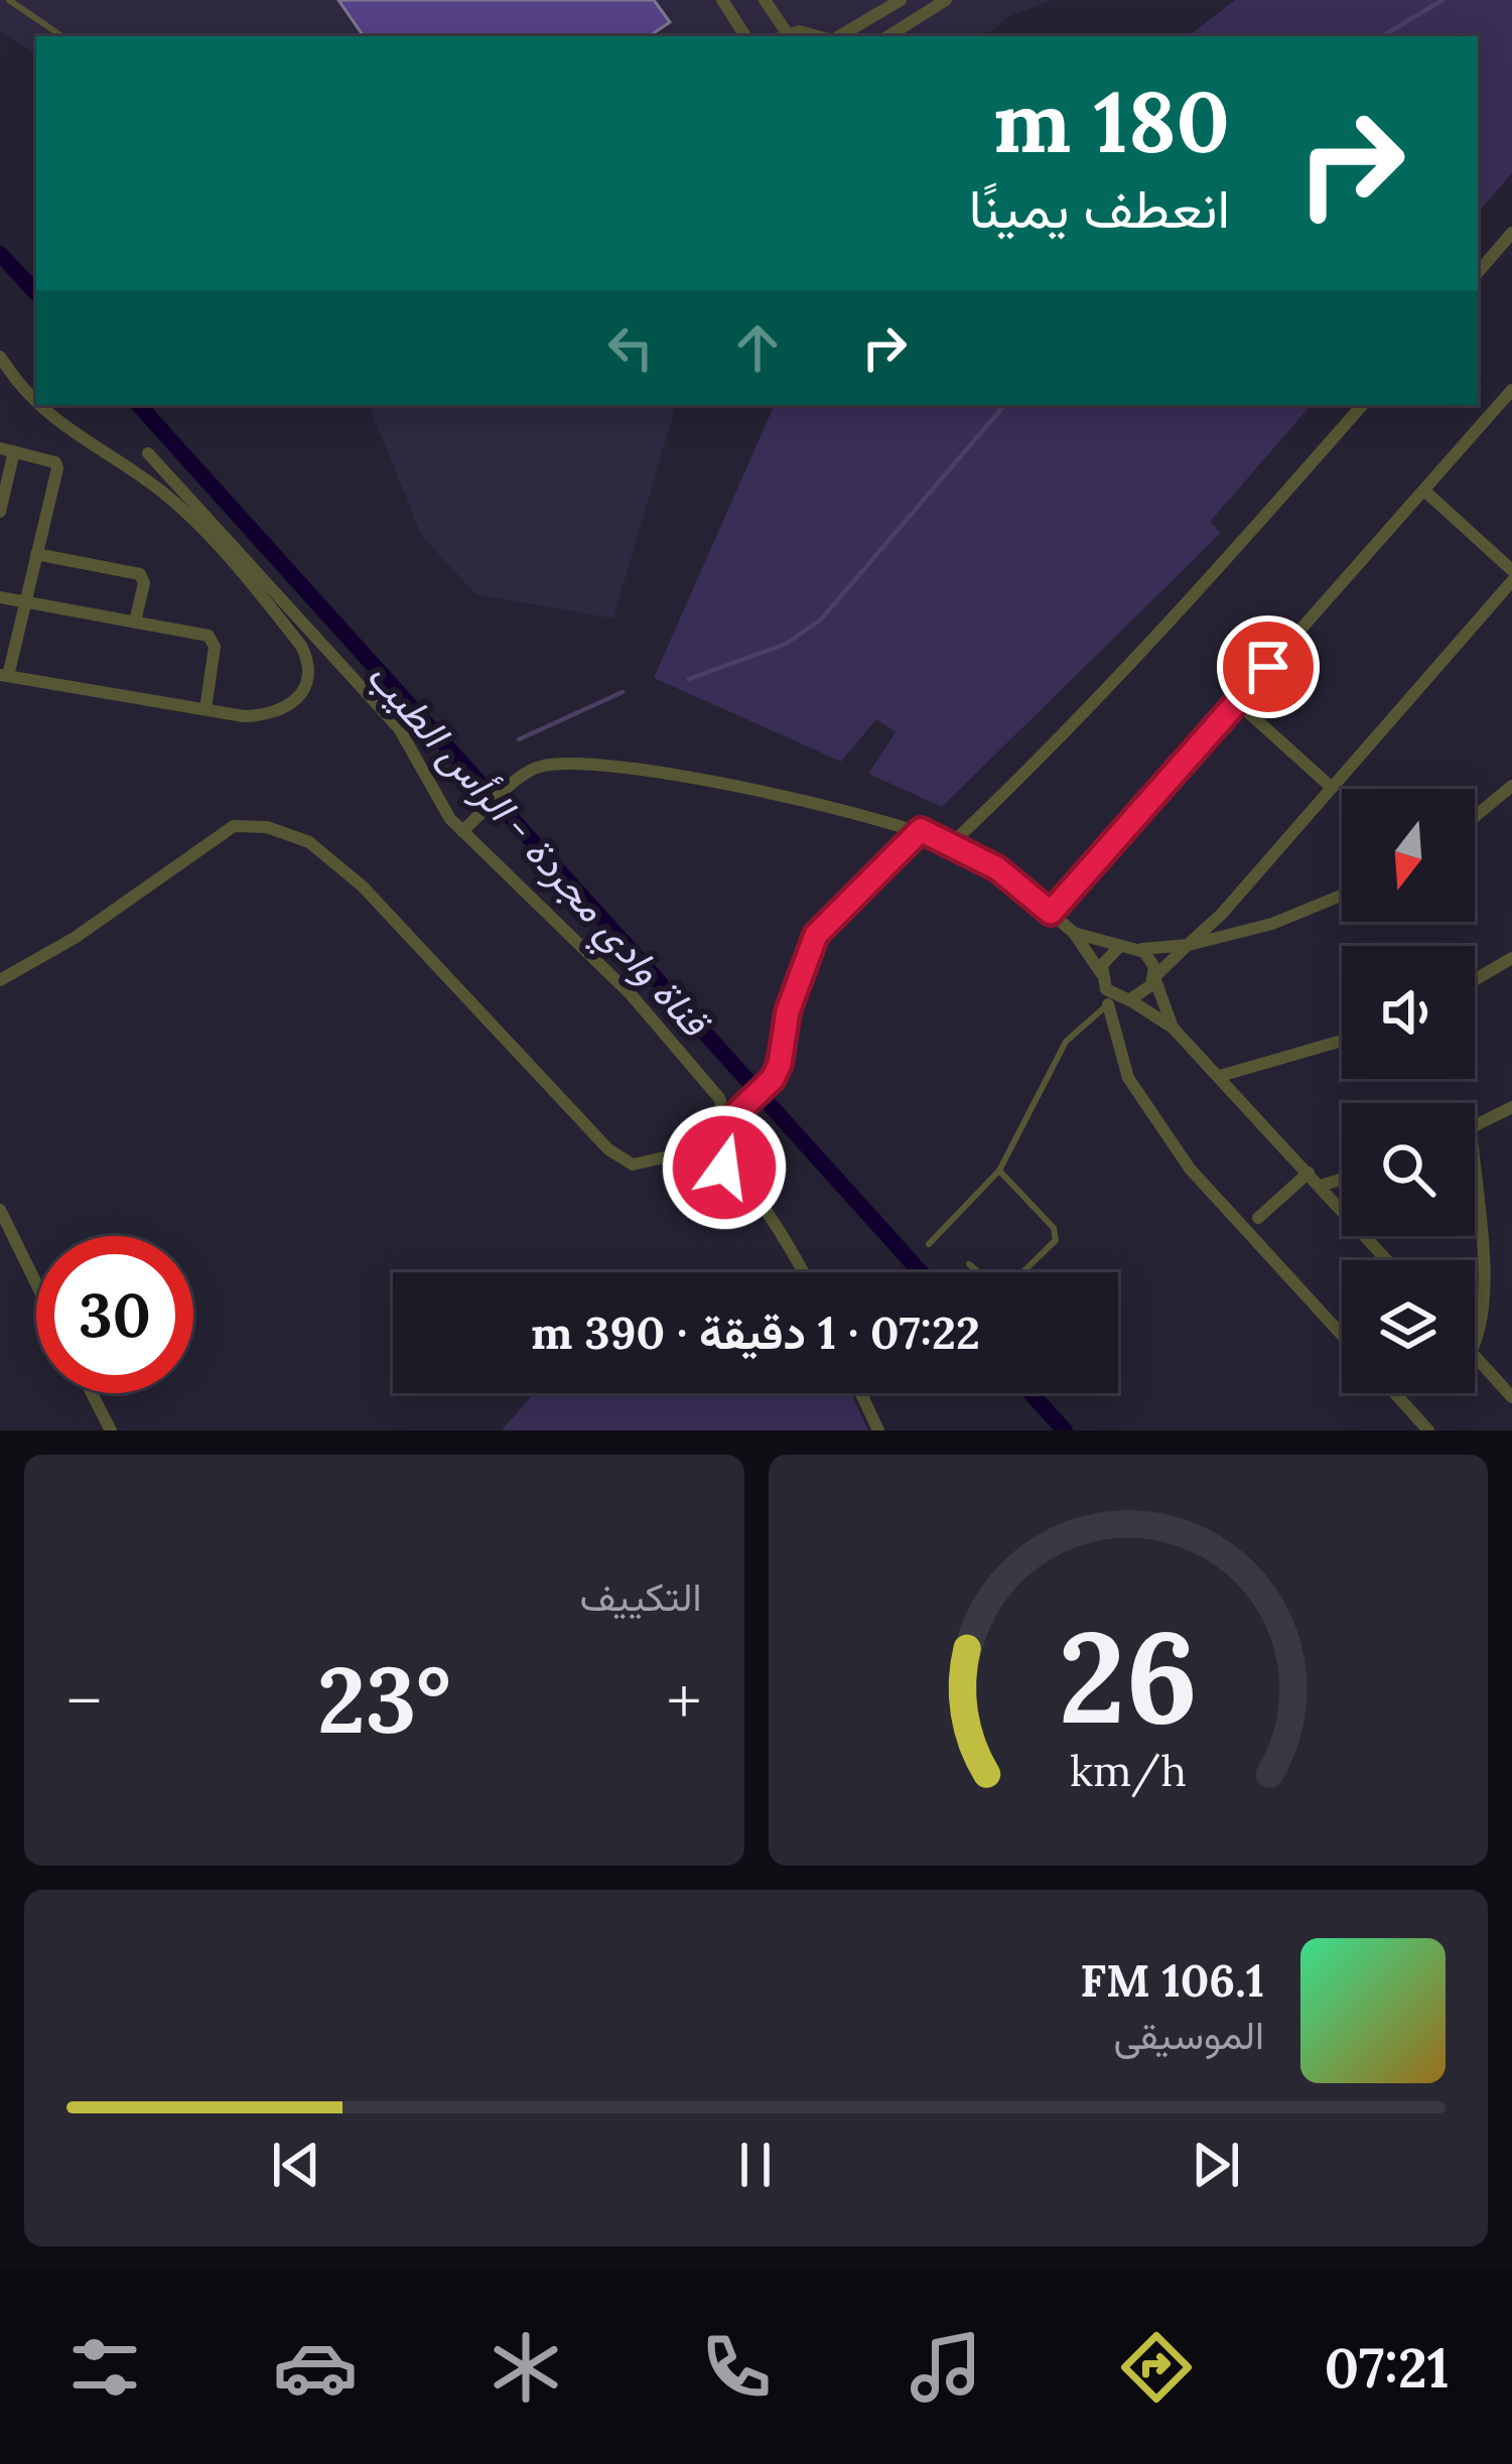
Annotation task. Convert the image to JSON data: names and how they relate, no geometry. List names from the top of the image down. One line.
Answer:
{"water":["قناة وادي مجردة - الرأس الطيب"],"north":"bottom","page":{"turn":["180 m","انعطف يمينًا"],"limit":"30","trip":"07:22 · 1 دقيقة · 390 m","tile":"التكييف","heat":["−","23°","+"],"song":["106.1 FM","الموسيقى"],"tabs":"07:21","gauge":["26","km/h"]}}
